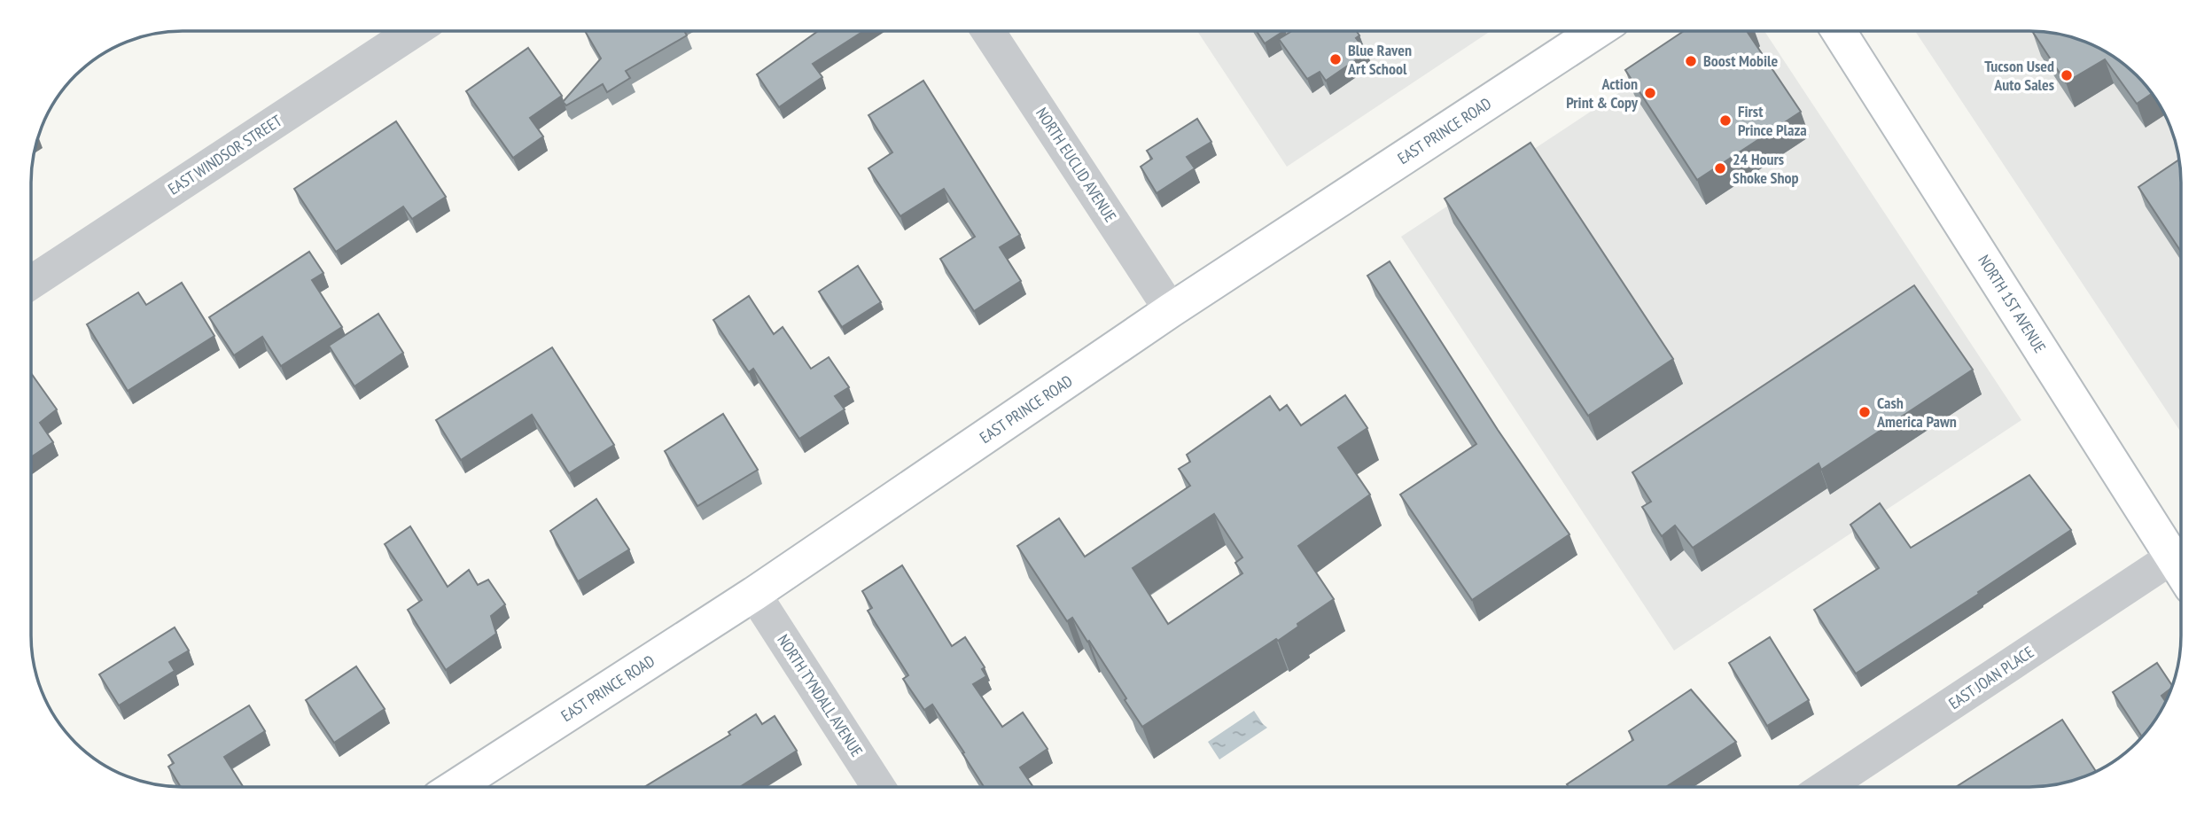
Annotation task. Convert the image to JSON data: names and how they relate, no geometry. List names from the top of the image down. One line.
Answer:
{"streets":{"main road":["EAST PRINCE ROAD","NORTH 1ST AVENUE"],"street":["EAST WINDSOR STREET","NORTH EUCLID AVENUE","EAST JOAN PLACE","NORTH TYNDALL AVENUE"]},"crossings":[["EAST PRINCE ROAD","NORTH EUCLID AVENUE"],["EAST PRINCE ROAD","NORTH TYNDALL AVENUE"],["NORTH 1ST AVENUE","EAST JOAN PLACE"]],"places":["Blue Raven Art School","Boost Mobile","Tucson Used Auto Sales","Action Print & Copy","First Prince Plaza","24 Hours Shoke Shop","Cash America Pawn"]}
